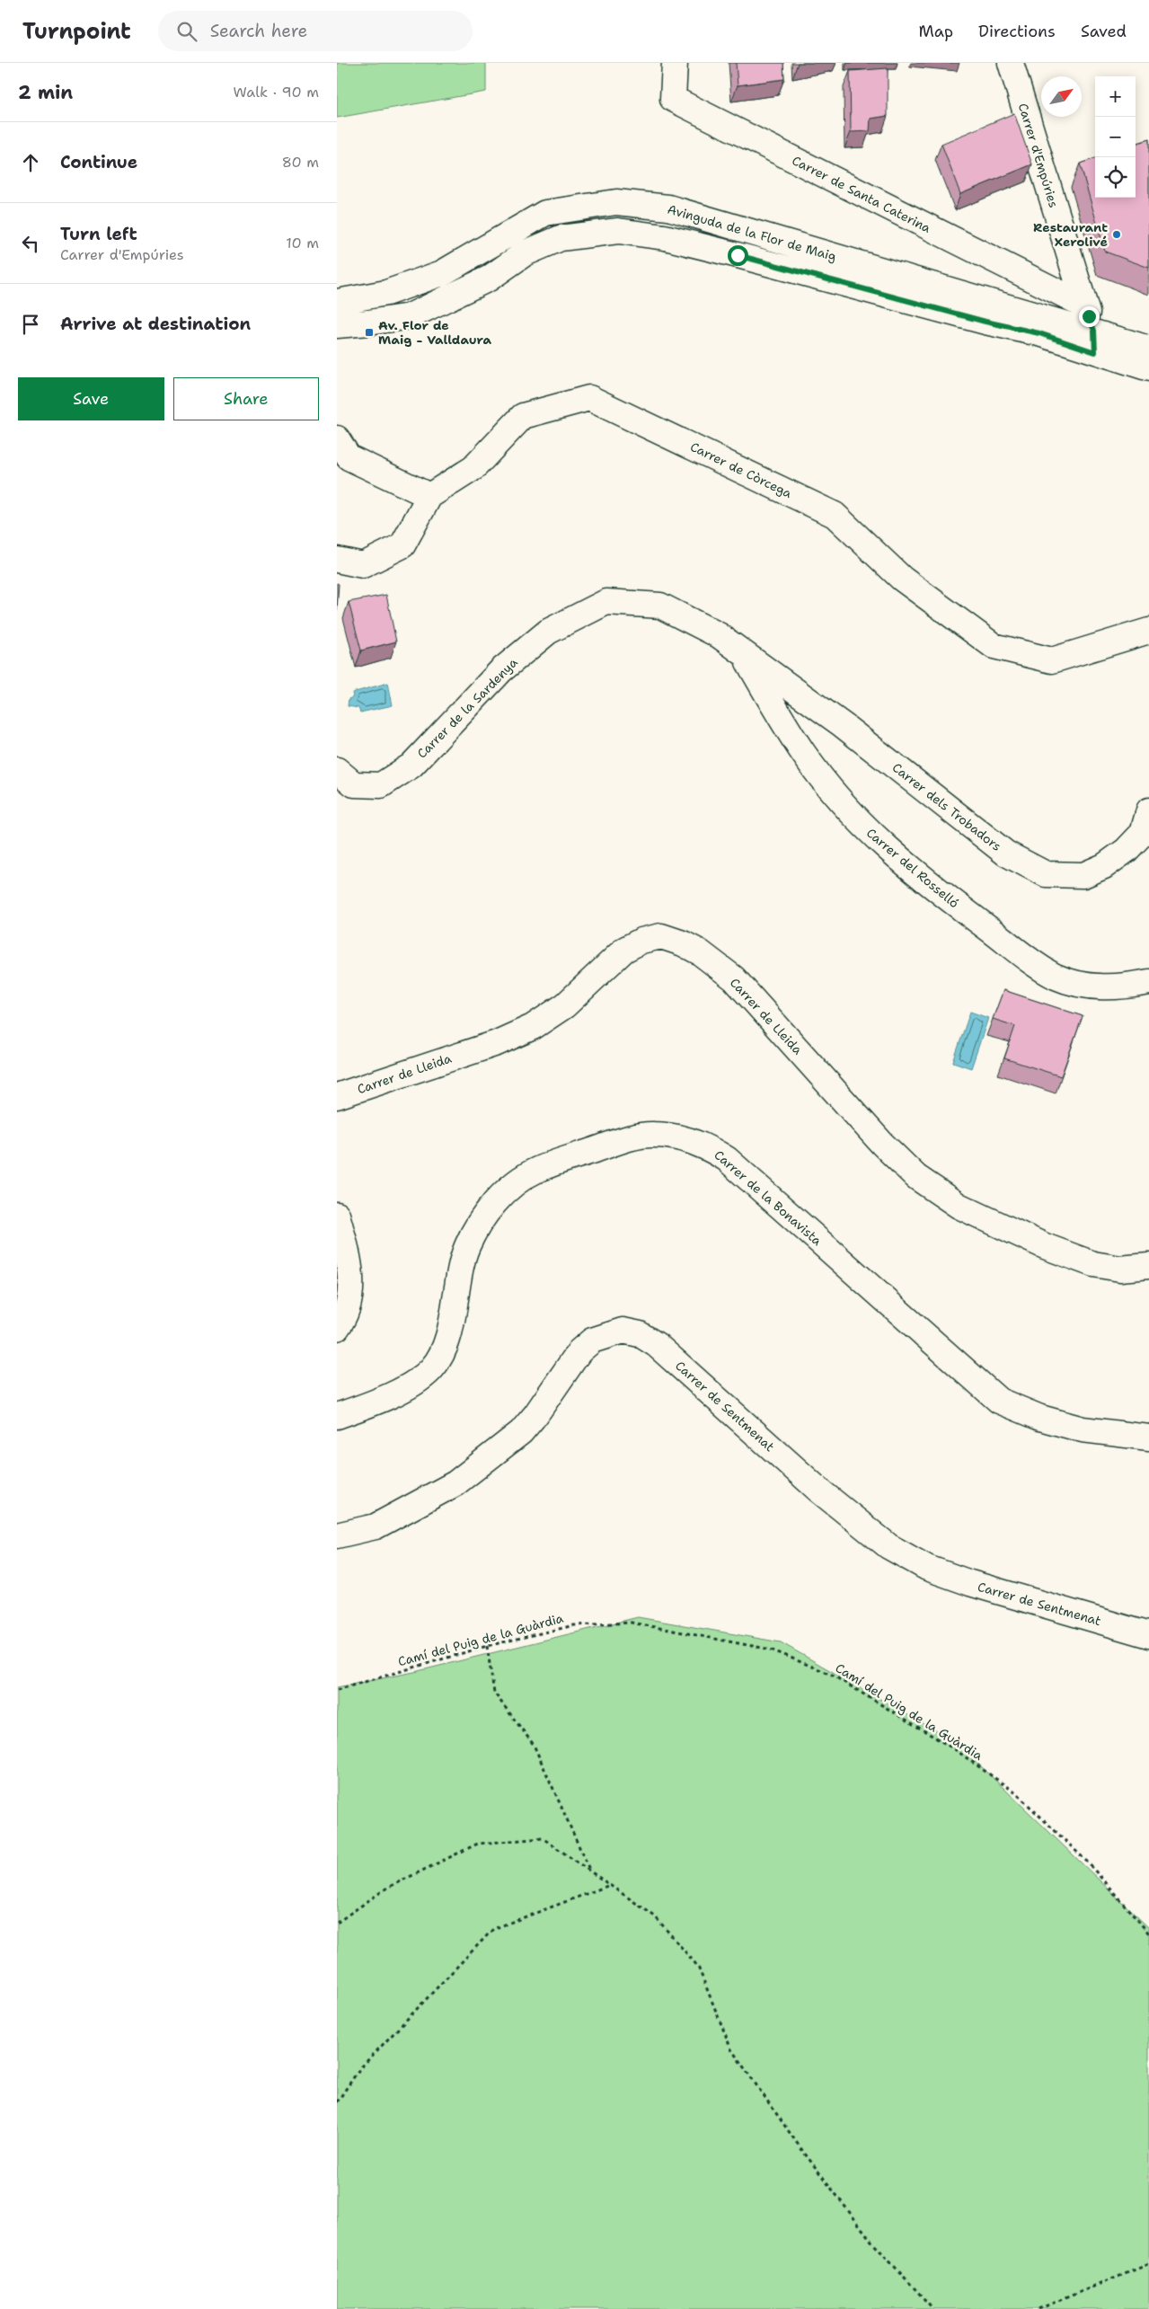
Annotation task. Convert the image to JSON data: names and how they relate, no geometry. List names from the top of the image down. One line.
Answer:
{"streets":{"street":["Carrer d'Empúries","Carrer de Santa Caterina","Avinguda de la Flor de Maig","Carrer de Còrcega","Carrer de la Sardenya","Carrer dels Trobadors","Carrer del Rosselló","Carrer de Lleida","Carrer de la Bonavista","Carrer de Sentmenat"],"path":["Camí del Puig de la Guàrdia"]},"crossings":[["Carrer d'Empúries","Carrer de Santa Caterina"],["Carrer d'Empúries","Avinguda de la Flor de Maig"],["Carrer de la Sardenya","Carrer dels Trobadors"],["Carrer de la Sardenya","Carrer del Rosselló"],["Carrer dels Trobadors","Carrer del Rosselló"]],"places":{"other":["Restaurant Xerolivé"],"transit":["Av. Flor de Maig - Valldaura"]},"north":"top right","page":{"header":"Turnpoint","search":"Search here","nav":["Map","Directions","Saved"],"heading":["2 min","Walk · 90 m"],"map_buttons":["+","−"],"list":[["Continue","80 m"],["Turn left","Carrer d'Empúries","10 m"],"Arrive at destination"],"buttons":["Save","Share"]}}
